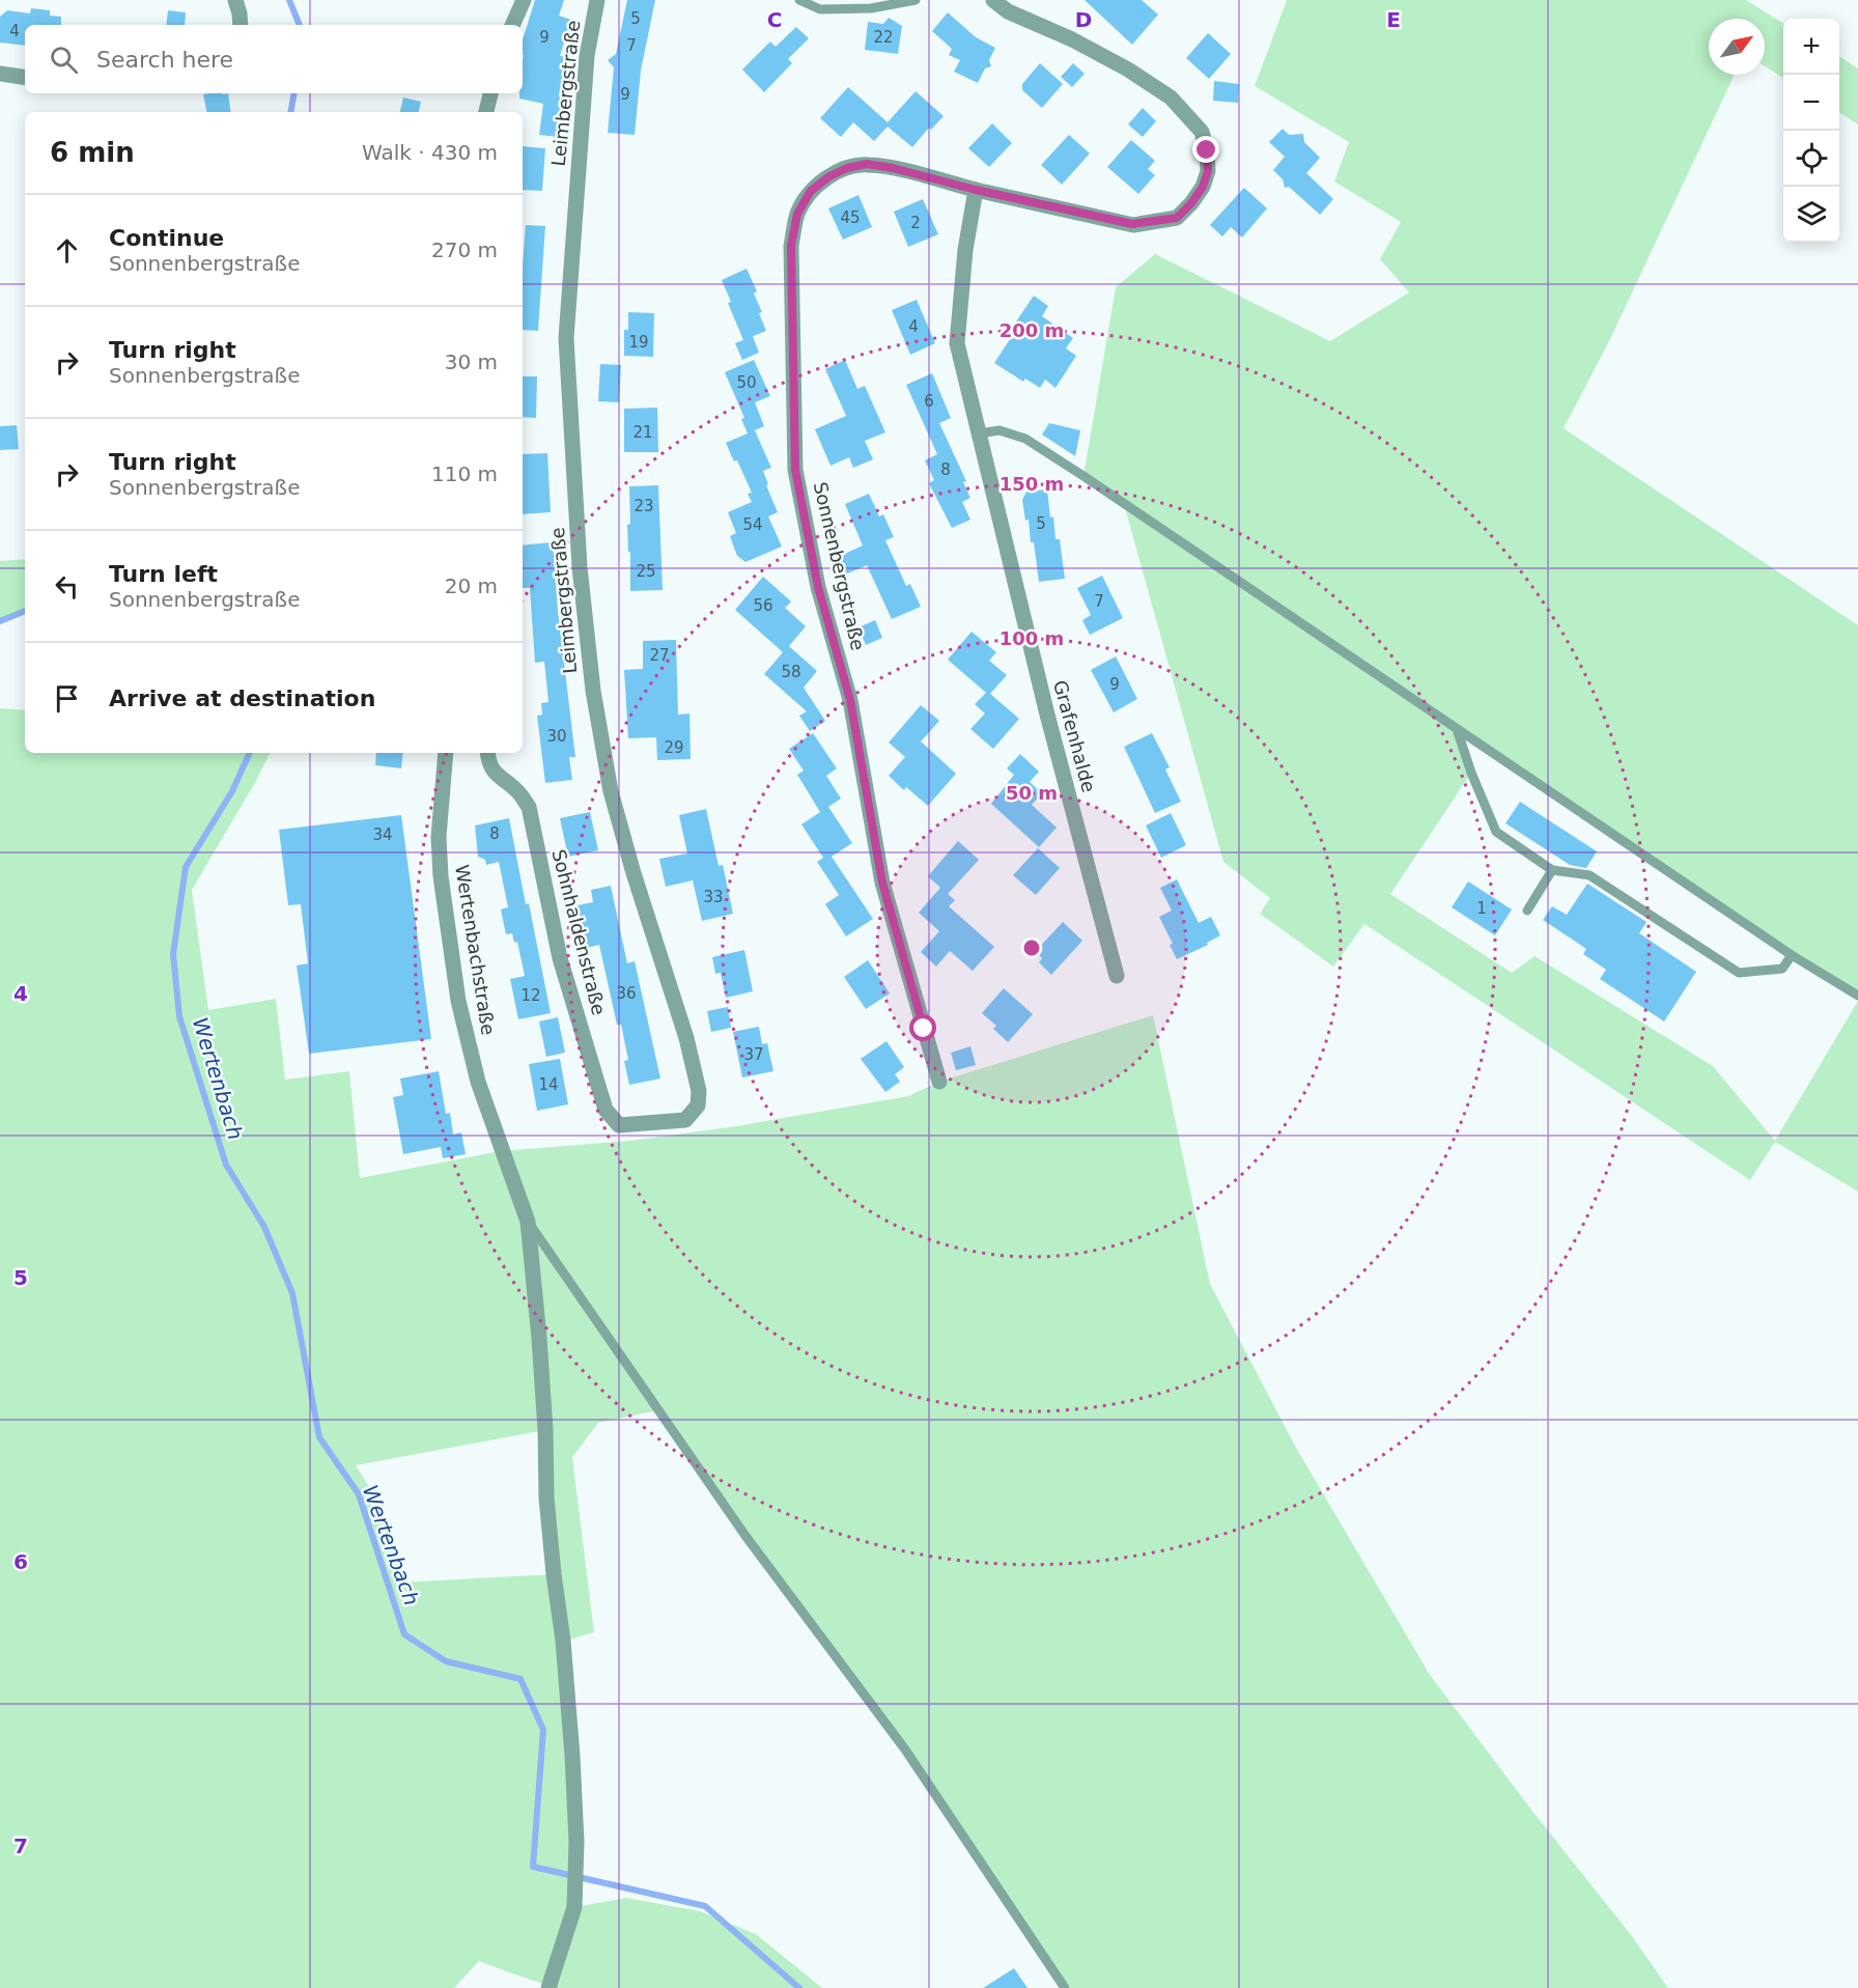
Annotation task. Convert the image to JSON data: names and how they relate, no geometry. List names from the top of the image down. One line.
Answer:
{"streets":{"street":["Leimbergstraße","Sonnenbergstraße","Grafenhalde","Sohnhaldenstraße","Wertenbachstraße"]},"crossings":[["Leimbergstraße","Sohnhaldenstraße"]],"water":["Wertenbach"],"house_numbers":["5","4","9","22","7","9","45","2","4","19","50","6","21","8","23","5","54","25","7","56","27","58","9","30","29","8","34","33","1","36","12","37","14"],"north":"top right","page":{"map_buttons":["+","−"],"search":"Search here","heading":["6 min","Walk · 430 m"],"list":[["Continue","Sonnenbergstraße","270 m"],["Turn right","Sonnenbergstraße","30 m"],["Turn right","Sonnenbergstraße","110 m"],["Turn left","Sonnenbergstraße","20 m"],"Arrive at destination"]},"grid":{"columns":["C","D","E"],"rows":["4","5","6","7"]},"rings":["200 m","150 m","100 m","50 m"]}
